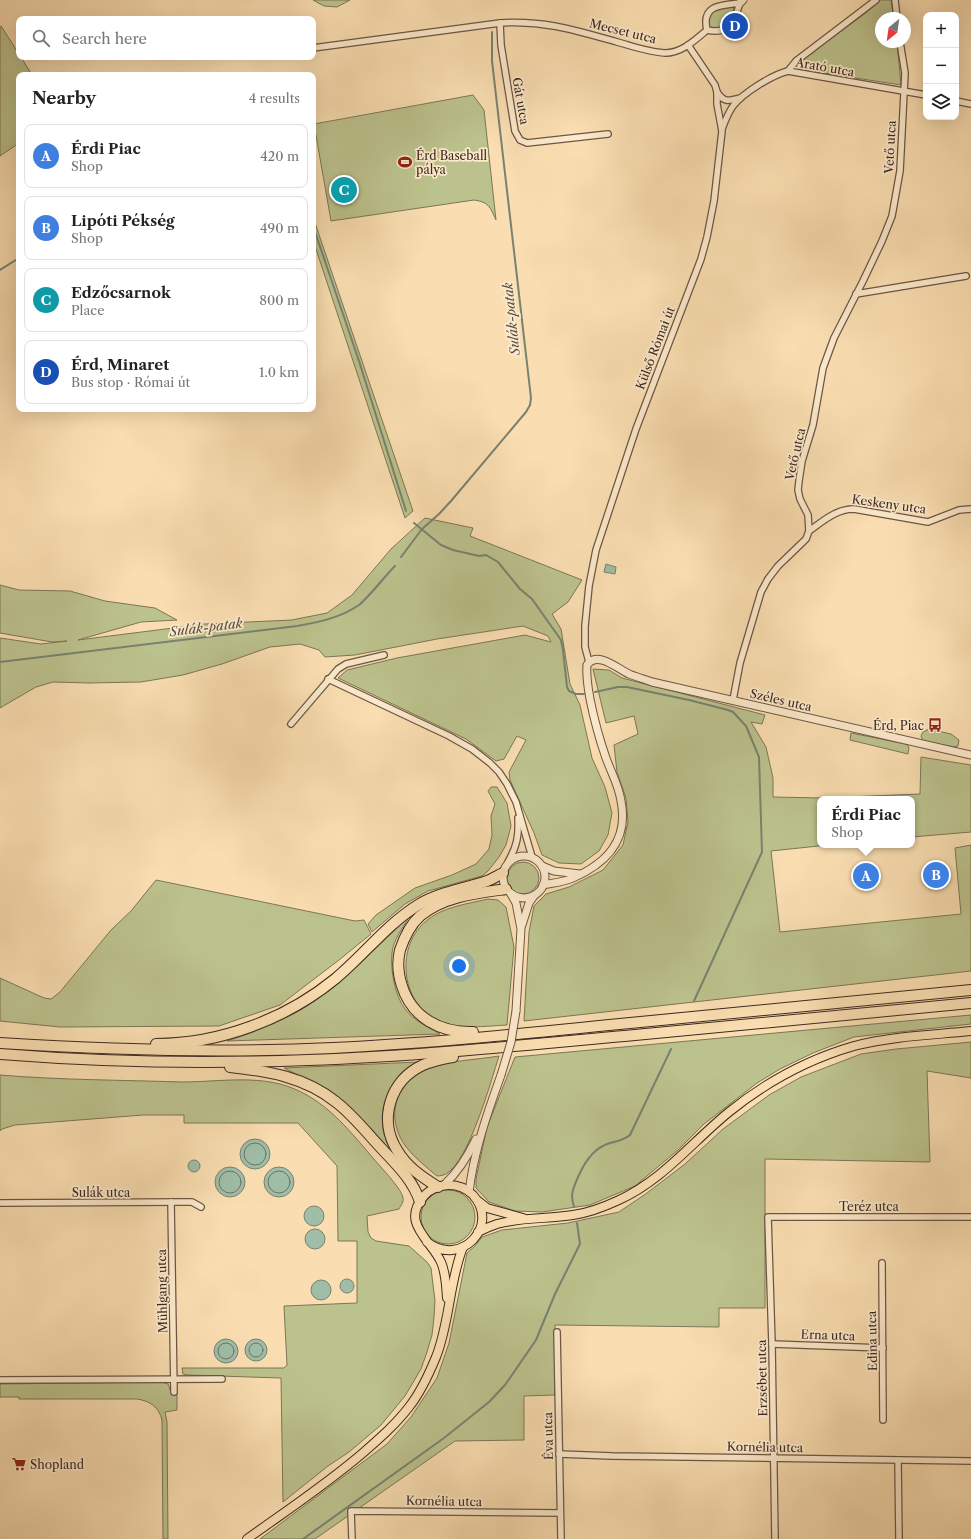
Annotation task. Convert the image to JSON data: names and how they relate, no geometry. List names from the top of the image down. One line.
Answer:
{"streets":{"street":["Mecset utca","Arató utca","Gát utca","Vető utca","Külső Római út","Keskeny utca","Széles utca","Sulák utca","Teréz utca","Mühlgang utca","Erna utca","Edina utca","Erzsébet utca","Éva utca","Kornélia utca"]},"crossings":[["Mecset utca","Gát utca"],["Mecset utca","Külső Római út"],["Arató utca","Vető utca"],["Arató utca","Külső Római út"],["Vető utca","Keskeny utca"],["Külső Római út","Széles utca"],["Sulák utca","Mühlgang utca"],["Teréz utca","Erzsébet utca"],["Erna utca","Edina utca"],["Erna utca","Erzsébet utca"],["Erzsébet utca","Kornélia utca"],["Éva utca","Kornélia utca"]],"water":["Sulák-patak"],"places":{"sports":["Érd Baseball pálya"],"bus stop":["Érd, Piac"],"supermarket":["Shopland"]},"north":"bottom left","page":{"pins":["D","C","B","A"],"map_buttons":["+","−"],"search":"Search here","heading":["Nearby","4 results"],"list":[{"mark":"A","name":"Érdi Piac","note":"Shop","value":"420 m"},{"mark":"B","name":"Lipóti Pékség","note":"Shop","value":"490 m"},{"mark":"C","name":"Edzőcsarnok","note":"Place","value":"800 m"},{"mark":"D","name":"Érd, Minaret","note":"Bus stop · Római út","value":"1.0 km"}],"popup":["Érdi Piac","Shop"]}}
